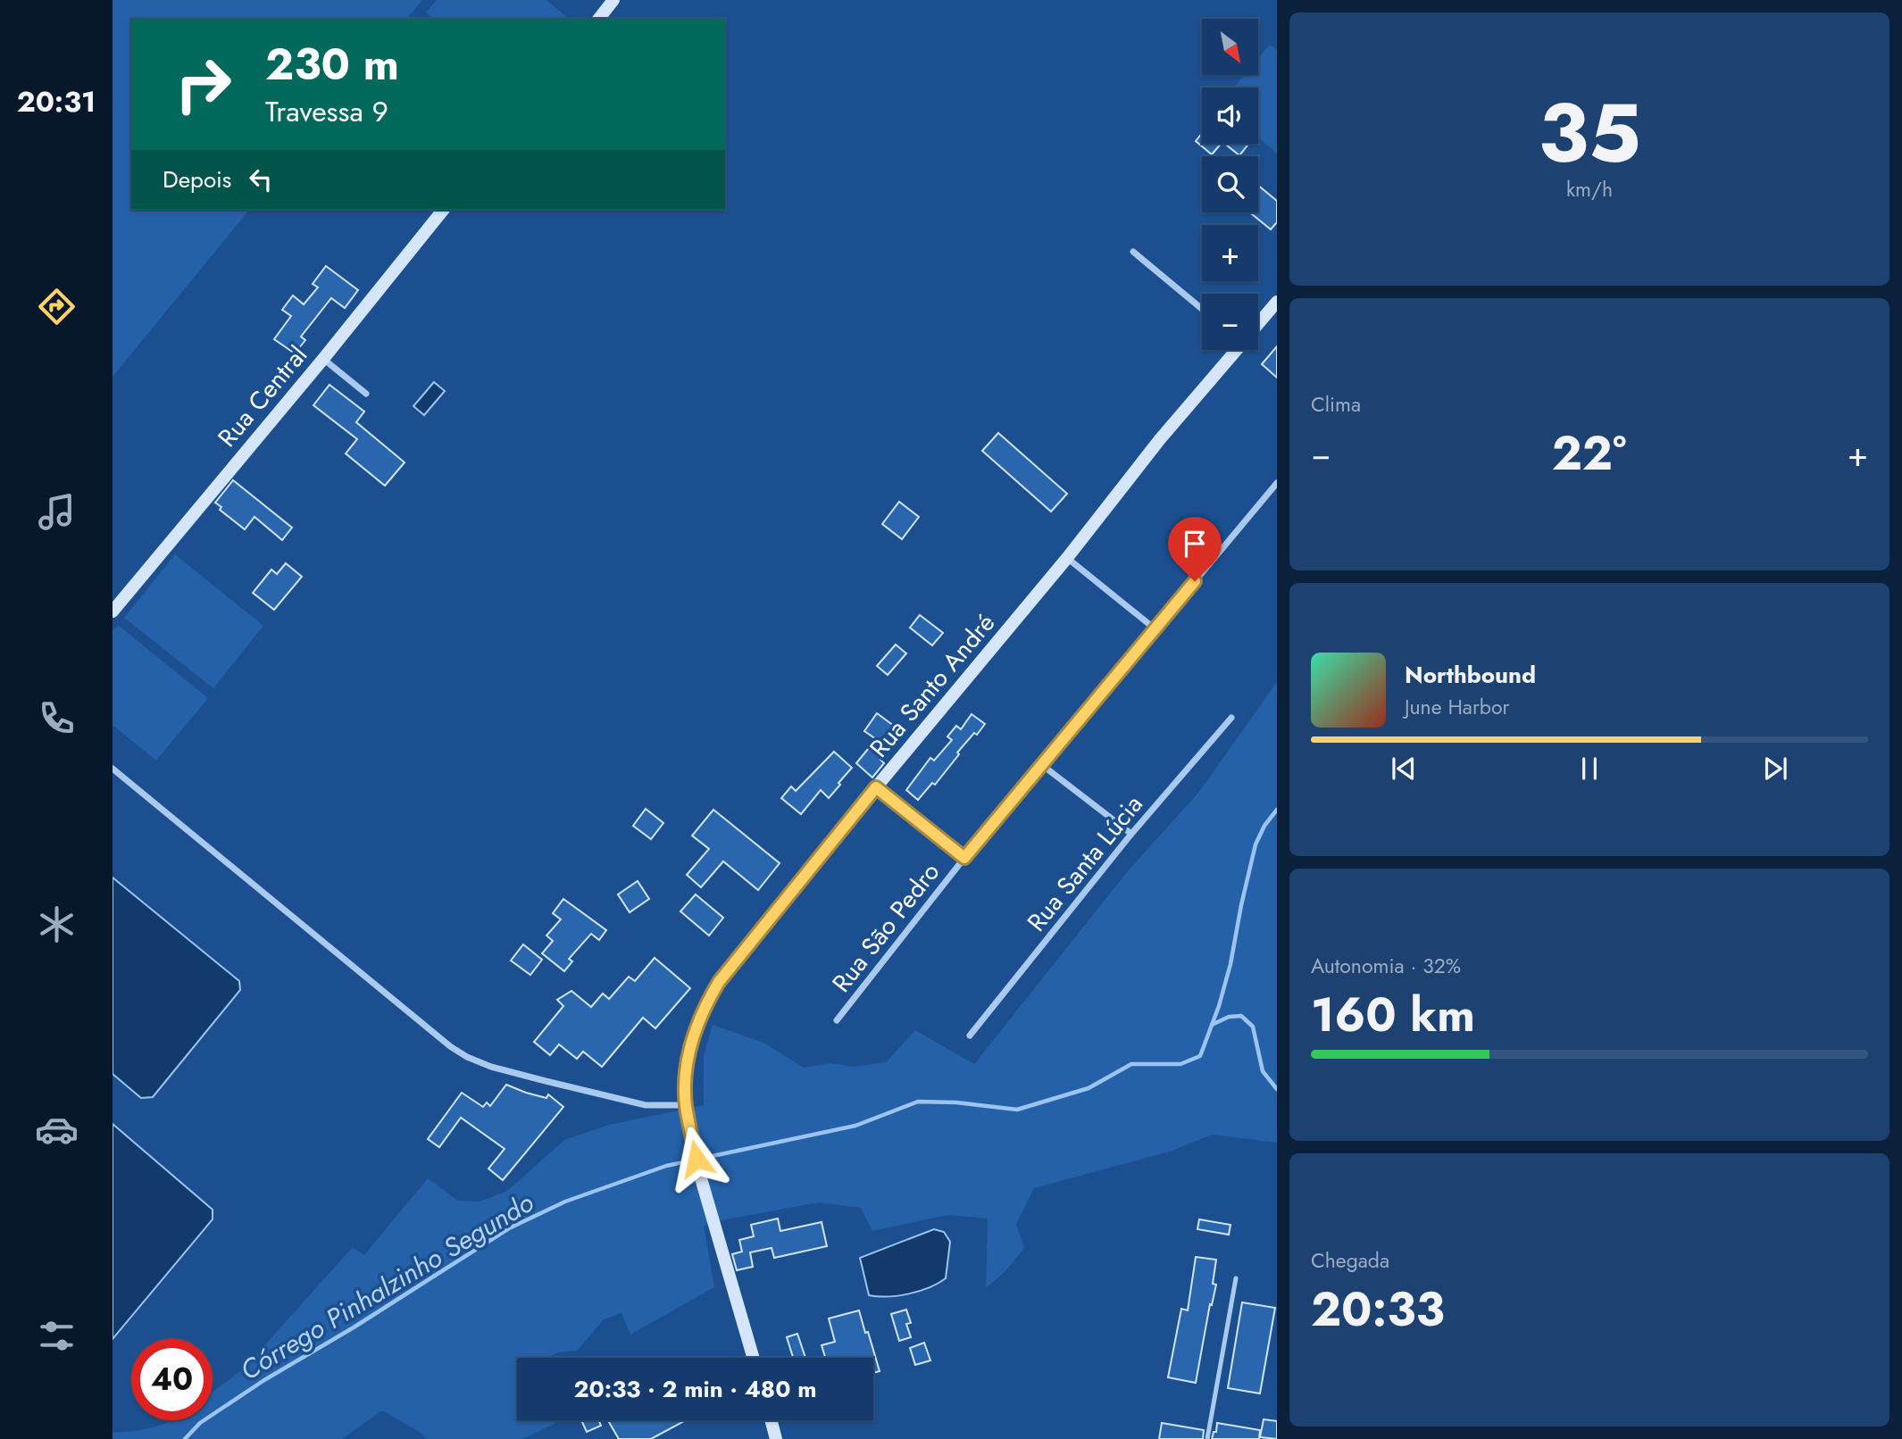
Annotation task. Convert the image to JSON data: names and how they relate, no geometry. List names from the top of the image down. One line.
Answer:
{"streets":{"street":["Rua Central","Rua Santo André","Rua Santa Lúcia","Rua São Pedro"]},"water":["Córrego Pinhalzinho Segundo"],"north":"bottom right","page":{"tabs":"20:31","tile":[["35","km/h"],"Clima",["Autonomia · 32%","160 km"],["Chegada","20:33"]],"map_buttons":["+","−"],"turn":["230 m","Travessa 9"],"then":"Depois","heat":["−","22°","+"],"song":["Northbound","June Harbor"],"limit":"40","trip":"20:33 · 2 min · 480 m"}}
